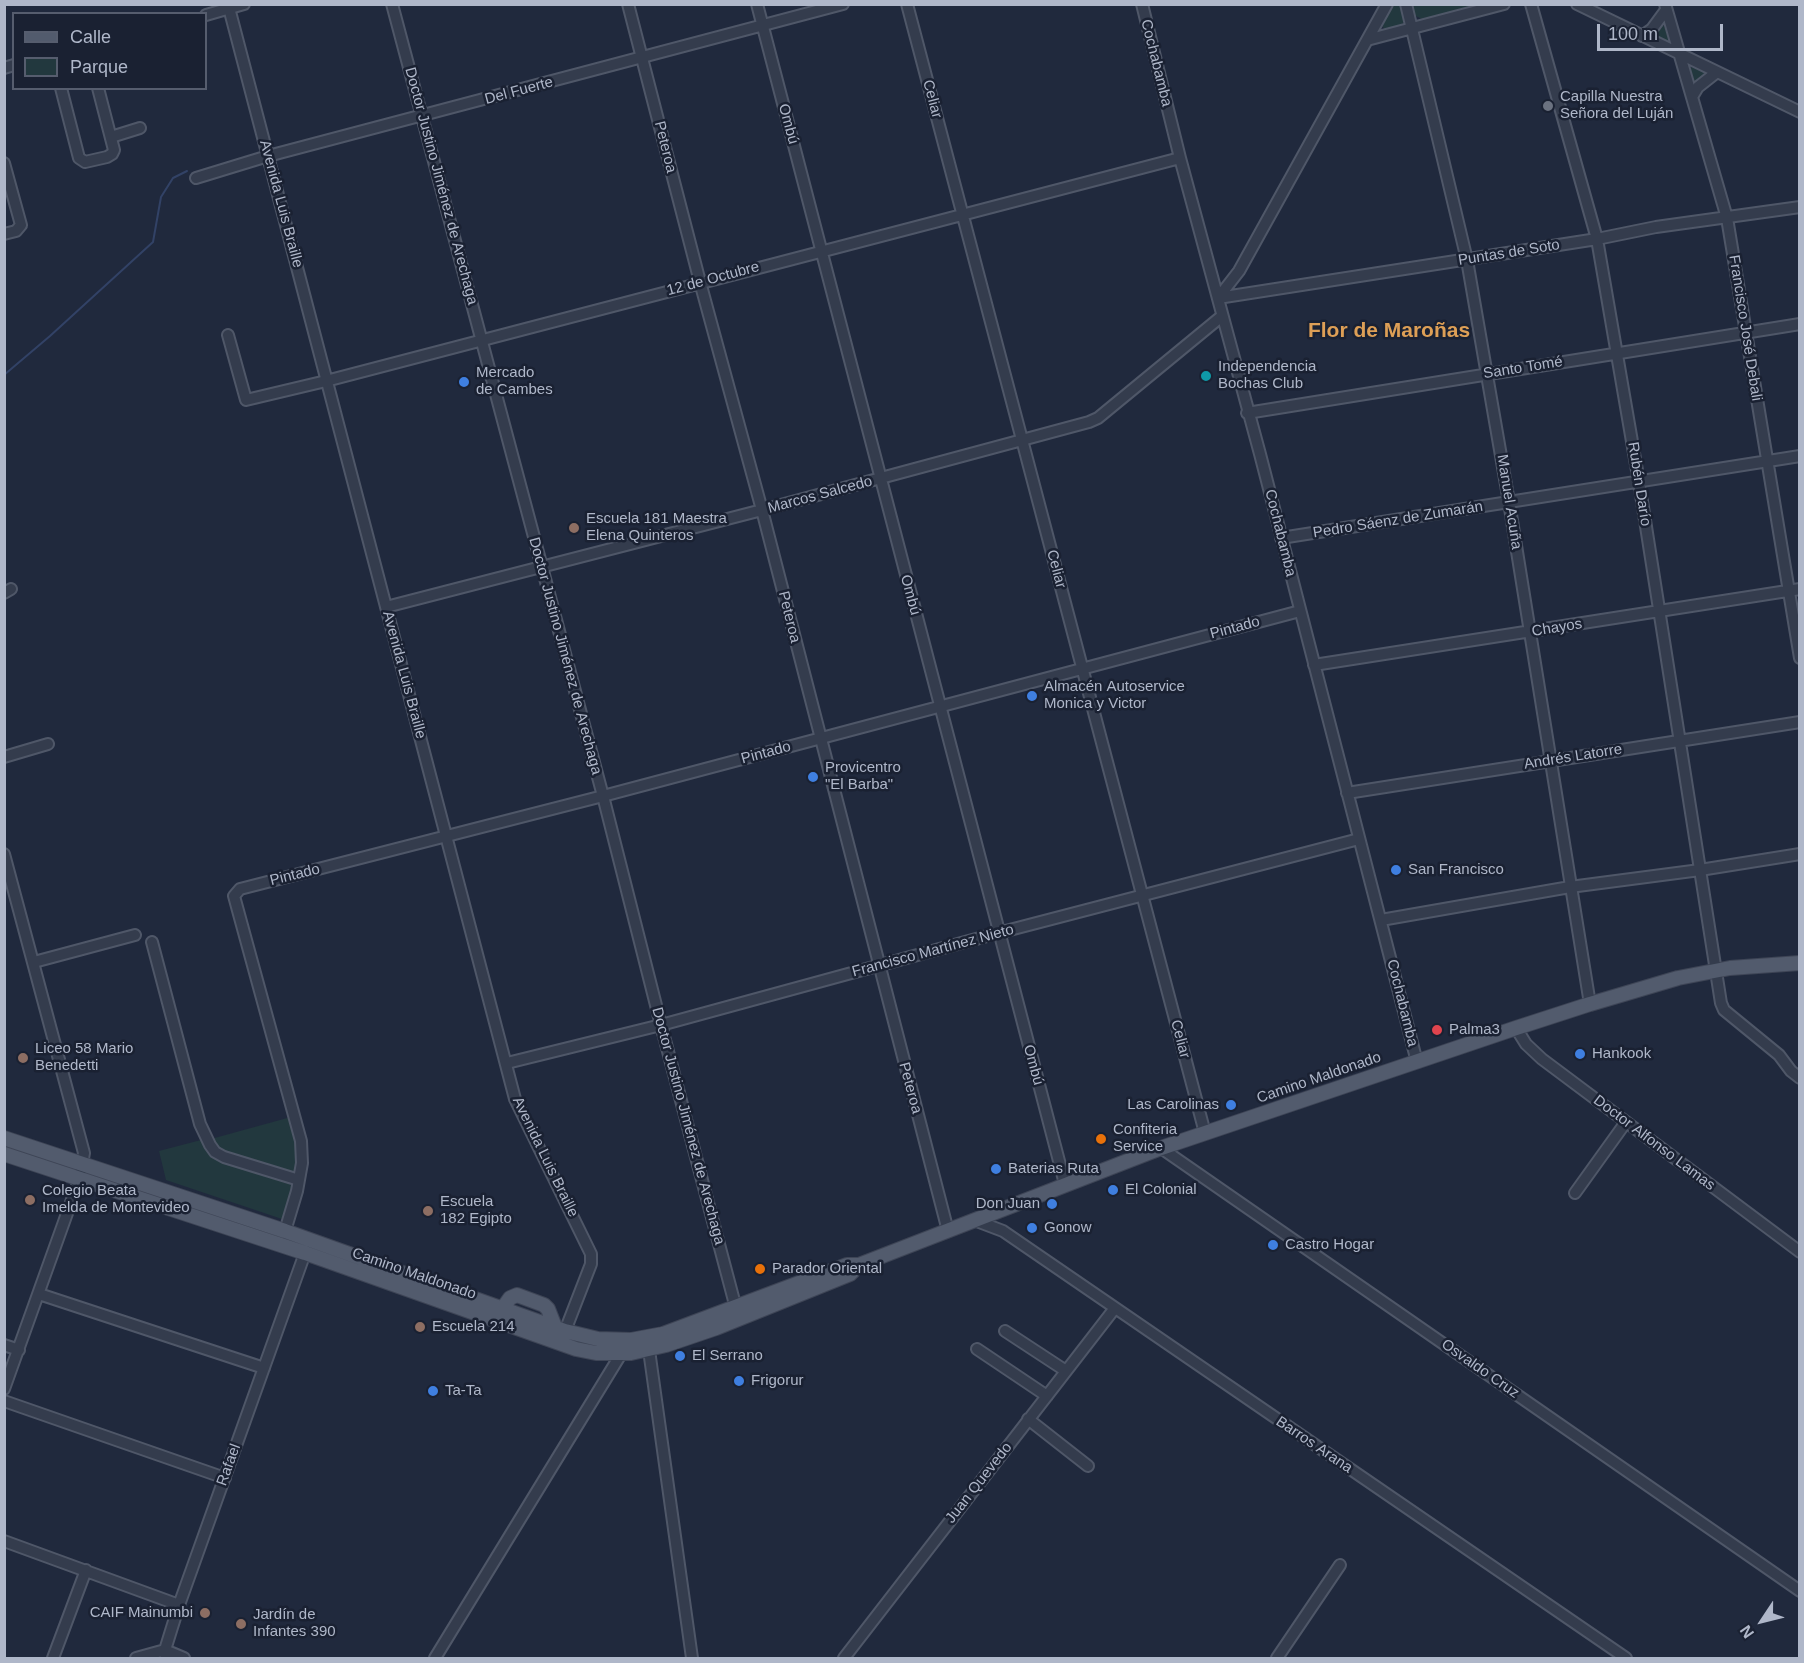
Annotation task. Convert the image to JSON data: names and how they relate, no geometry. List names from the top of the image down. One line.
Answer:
{"streets":{"main road":["Camino Maldonado"],"street":["Cochabamba","Del Fuerte","Celiar","Ombú","Peteroa","Doctor Justino Jiménez de Arechaga","Avenida Luis Braille","Puntas de Soto","12 de Octubre","Francisco José Debali","Santo Tomé","Rubén Darío","Marcos Salcedo","Manuel Acuña","Pedro Sáenz de Zumarán","Pintado","Chayos","Andrés Latorre","Francisco Martínez Nieto","Doctor Alfonso Lamas","Osvaldo Cruz","Barros Arana","Rafael","Juan Quevedo"]},"crossings":[["Cochabamba","Puntas de Soto"],["Cochabamba","12 de Octubre"],["Cochabamba","Santo Tomé"],["Cochabamba","Marcos Salcedo"],["Cochabamba","Pedro Sáenz de Zumarán"],["Cochabamba","Pintado"],["Cochabamba","Chayos"],["Cochabamba","Andrés Latorre"],["Cochabamba","Francisco Martínez Nieto"],["Cochabamba","Camino Maldonado"],["Del Fuerte","Ombú"],["Del Fuerte","Peteroa"],["Del Fuerte","Doctor Justino Jiménez de Arechaga"],["Del Fuerte","Avenida Luis Braille"],["Celiar","12 de Octubre"],["Celiar","Marcos Salcedo"],["Celiar","Pintado"],["Celiar","Francisco Martínez Nieto"],["Celiar","Camino Maldonado"],["Ombú","12 de Octubre"],["Ombú","Marcos Salcedo"],["Ombú","Pintado"],["Ombú","Francisco Martínez Nieto"],["Ombú","Camino Maldonado"],["Peteroa","12 de Octubre"],["Peteroa","Marcos Salcedo"],["Peteroa","Pintado"],["Peteroa","Francisco Martínez Nieto"],["Peteroa","Camino Maldonado"],["Doctor Justino Jiménez de Arechaga","12 de Octubre"],["Doctor Justino Jiménez de Arechaga","Marcos Salcedo"],["Doctor Justino Jiménez de Arechaga","Pintado"],["Doctor Justino Jiménez de Arechaga","Francisco Martínez Nieto"],["Doctor Justino Jiménez de Arechaga","Camino Maldonado"],["Avenida Luis Braille","12 de Octubre"],["Avenida Luis Braille","Marcos Salcedo"],["Avenida Luis Braille","Pintado"],["Avenida Luis Braille","Francisco Martínez Nieto"],["Avenida Luis Braille","Camino Maldonado"],["Puntas de Soto","Francisco José Debali"],["Puntas de Soto","Rubén Darío"],["Puntas de Soto","Manuel Acuña"],["Francisco José Debali","Santo Tomé"],["Francisco José Debali","Pedro Sáenz de Zumarán"],["Francisco José Debali","Chayos"],["Santo Tomé","Rubén Darío"],["Santo Tomé","Manuel Acuña"],["Rubén Darío","Pedro Sáenz de Zumarán"],["Rubén Darío","Chayos"],["Rubén Darío","Andrés Latorre"],["Rubén Darío","Camino Maldonado"],["Manuel Acuña","Pedro Sáenz de Zumarán"],["Manuel Acuña","Chayos"],["Manuel Acuña","Andrés Latorre"],["Manuel Acuña","Camino Maldonado"],["Camino Maldonado","Doctor Alfonso Lamas"],["Camino Maldonado","Osvaldo Cruz"],["Camino Maldonado","Barros Arana"],["Camino Maldonado","Rafael"],["Barros Arana","Juan Quevedo"]],"districts":["Flor de Maroñas"],"places":["Capilla Nuestra Señora del Luján","Independencia Bochas Club","Mercado de Cambes","Escuela 181 Maestra Elena Quinteros","Almacén Autoservice Monica y Victor","Provicentro \"El Barba\"","San Francisco","Palma3","Hankook","Liceo 58 Mario Benedetti","Las Carolinas","Confiteria Service","Baterias Ruta","El Colonial","Colegio Beata Imelda de Montevideo","Don Juan","Escuela 182 Egipto","Gonow","Castro Hogar","Parador Oriental","Escuela 214","El Serrano","Frigorur","Ta-Ta","CAIF Mainumbi","Jardín de Infantes 390"],"legend":["Calle","Parque"],"scale_bar":"100 m","north":"bottom left"}
